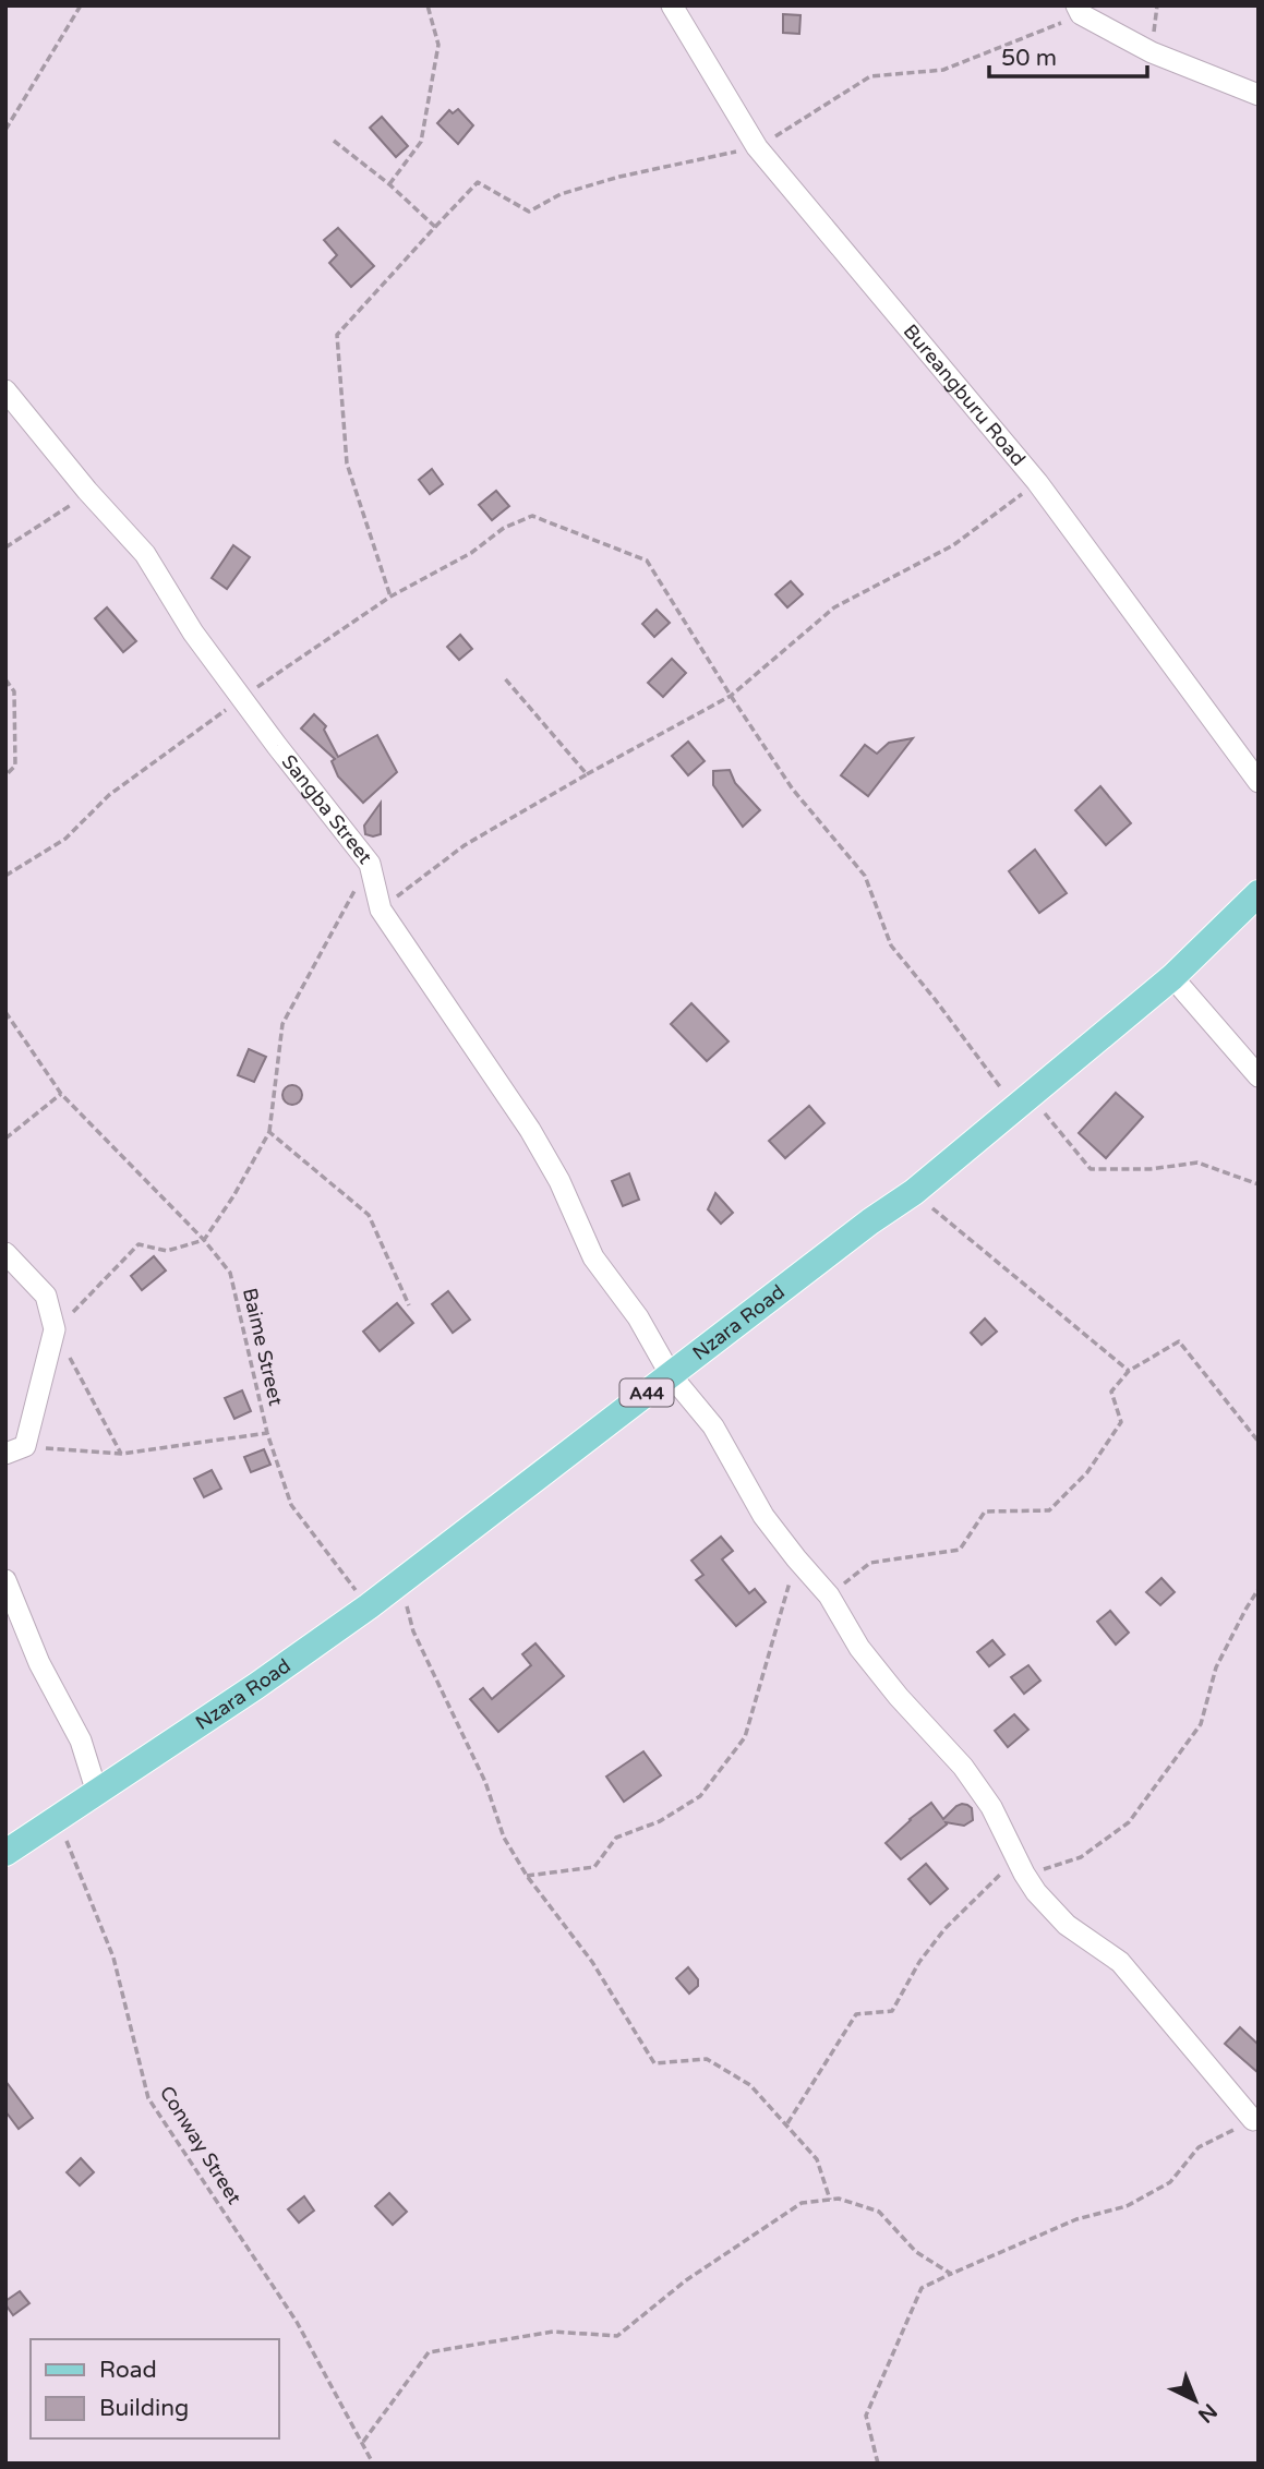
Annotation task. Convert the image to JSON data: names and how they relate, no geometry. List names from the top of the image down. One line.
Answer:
{"streets":{"main road":["Nzara Road","A44"],"street":["Bureangburu Road","Sangba Street"],"path":["Baime Street","Conway Street"]},"crossings":[["Sangba Street","Nzara Road"],["Nzara Road","Baime Street"],["Nzara Road","Conway Street"]],"legend":["Road","Building"],"scale_bar":"50 m","north":"bottom right"}
